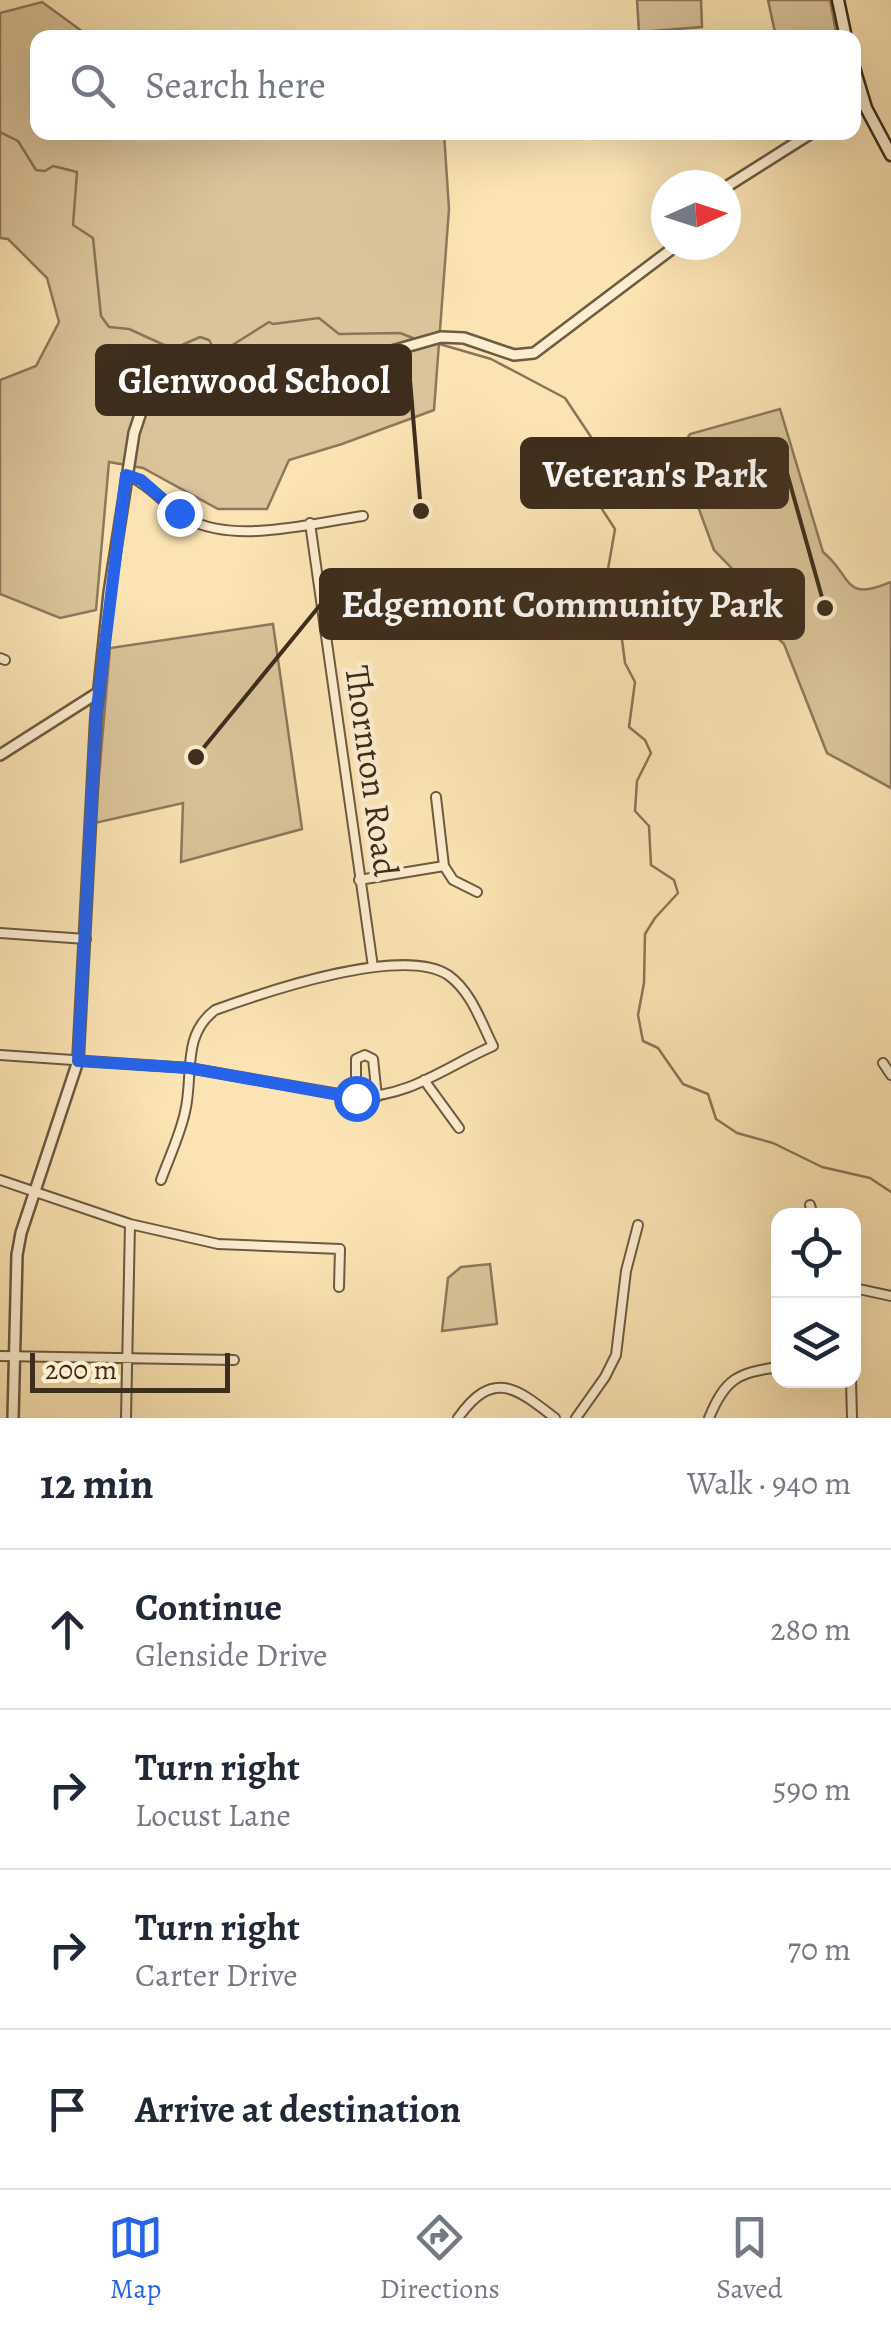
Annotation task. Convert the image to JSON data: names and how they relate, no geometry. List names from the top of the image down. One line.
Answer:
{"streets":{"street":["Thornton Road"]},"places":["Glenwood School","Veteran's Park","Edgemont Community Park"],"scale_bar":"200 m","north":"right","page":{"search":"Search here","scale":"200 m","heading":["12 min","Walk · 940 m"],"list":[["Continue","Glenside Drive","280 m"],["Turn right","Locust Lane","590 m"],["Turn right","Carter Drive","70 m"],"Arrive at destination"],"nav":["Map","Directions","Saved"]}}
